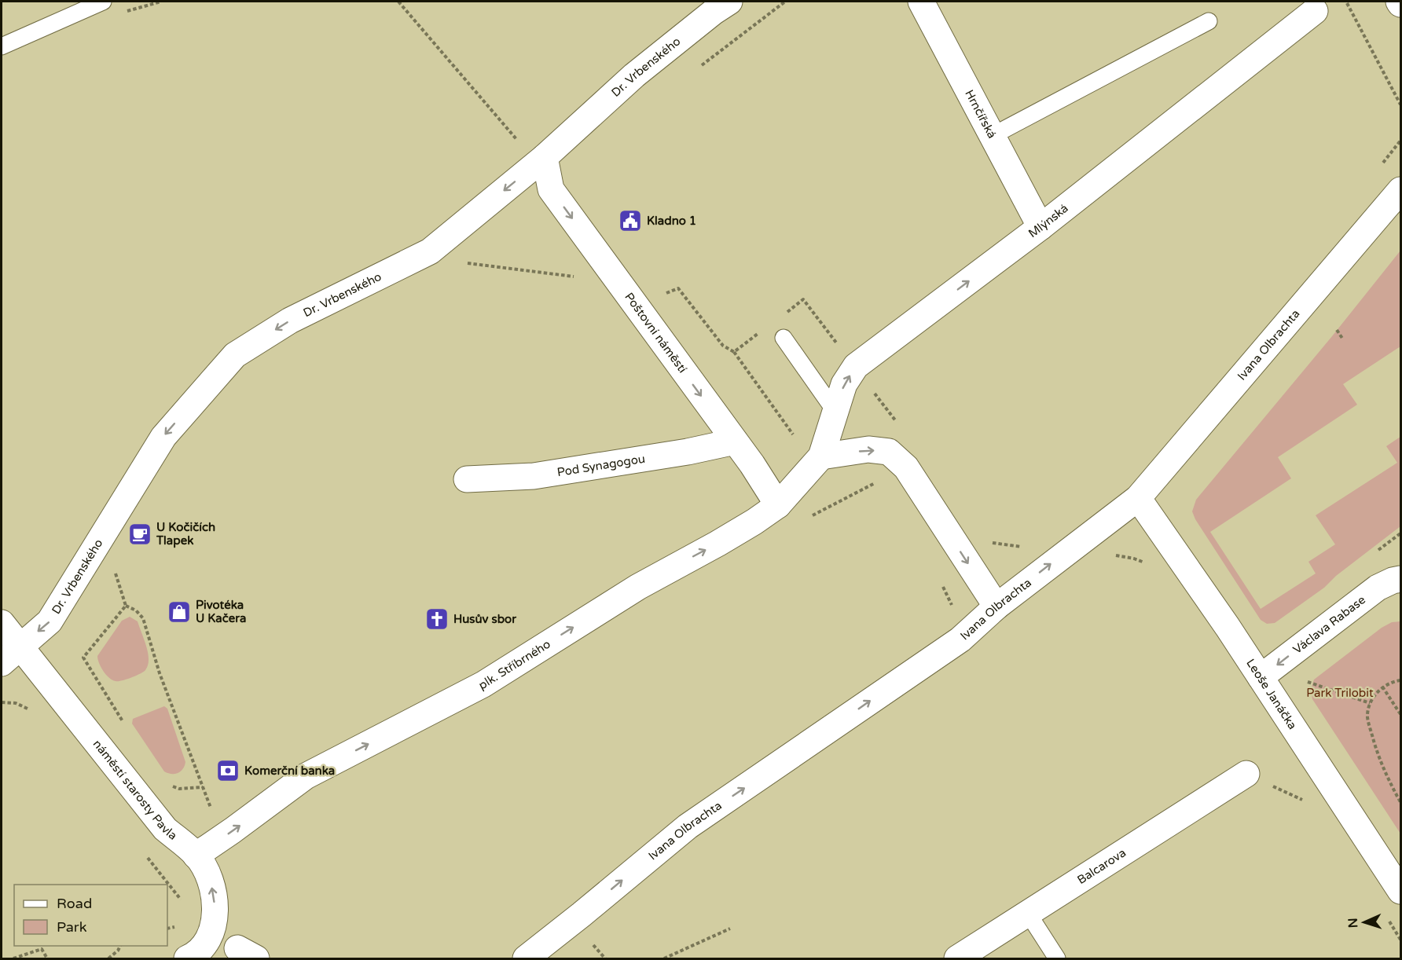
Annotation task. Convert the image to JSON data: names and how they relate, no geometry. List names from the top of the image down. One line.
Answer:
{"streets":{"street":["Dr. Vrbenského","Hrnčířská","Mlýnská","Poštovní náměstí","Ivana Olbrachta","Pod Synagogou","Václava Rabase","plk. Stříbrného","Leoše Janáčka","náměstí starosty Pavla","Balcarova"]},"crossings":[["Dr. Vrbenského","Poštovní náměstí"],["Dr. Vrbenského","náměstí starosty Pavla"],["Hrnčířská","Mlýnská"],["Mlýnská","plk. Stříbrného"],["Poštovní náměstí","Pod Synagogou"],["Poštovní náměstí","plk. Stříbrného"],["Ivana Olbrachta","Leoše Janáčka"],["Václava Rabase","Leoše Janáčka"],["plk. Stříbrného","náměstí starosty Pavla"]],"one_way":["Dr. Vrbenského","Mlýnská","Poštovní náměstí","Ivana Olbrachta","Václava Rabase","plk. Stříbrného"],"parks":["Park Trilobit"],"places":{"public building":["Kladno 1"],"cafe":["U Kočičích Tlapek"],"shop":["Pivotéka U Kačera"],"church":["Husův sbor"],"bank":["Komerční banka"]},"legend":["Road","Park"],"north":"left"}
